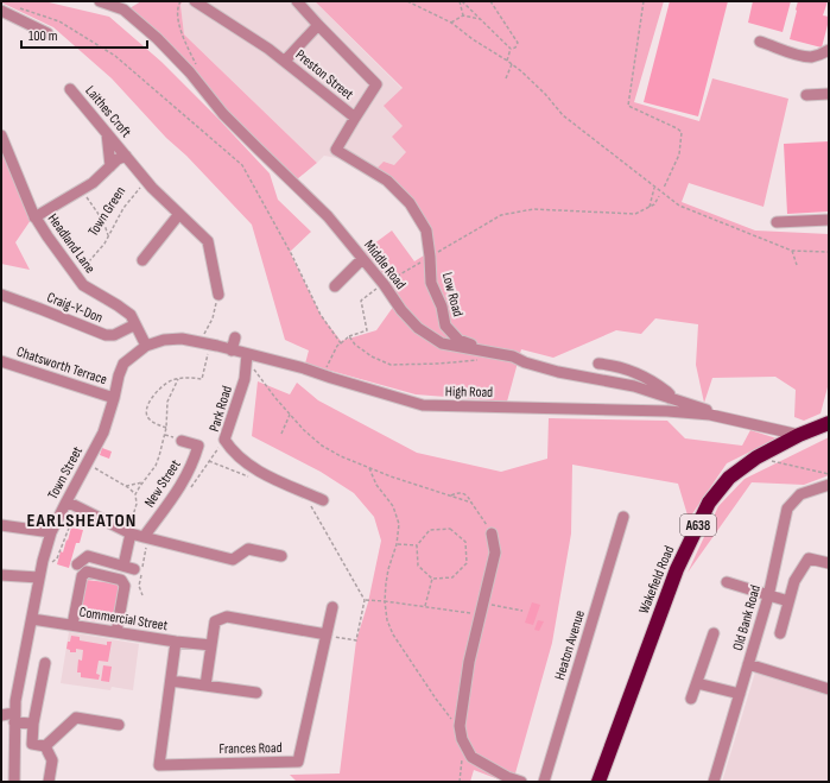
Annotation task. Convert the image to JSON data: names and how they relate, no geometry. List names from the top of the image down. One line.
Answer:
{"streets":{"highway":["A638","Wakefield Road"],"street":["Preston Street","Laithes Croft","Town Green","Headland Lane","Middle Road","Low Road","Craig-Y-Don","Chatsworth Terrace","High Road","Park Road","Town Street","New Street","Old Bank Road","Commercial Street","Heaton Avenue","Frances Road"]},"crossings":[["Preston Street","Low Road"],["Laithes Croft","Town Green"],["Laithes Croft","Headland Lane"],["Town Green","Headland Lane"],["Headland Lane","Craig-Y-Don"],["Headland Lane","High Road"],["Headland Lane","Town Street"],["Middle Road","Low Road"],["Middle Road","High Road"],["Chatsworth Terrace","Town Street"],["High Road","Park Road"],["High Road","Town Street"],["High Road","Wakefield Road"],["Town Street","New Street"],["Town Street","Commercial Street"],["Commercial Street","Frances Road"]],"districts":["EARLSHEATON"],"scale_bar":"100 m"}
